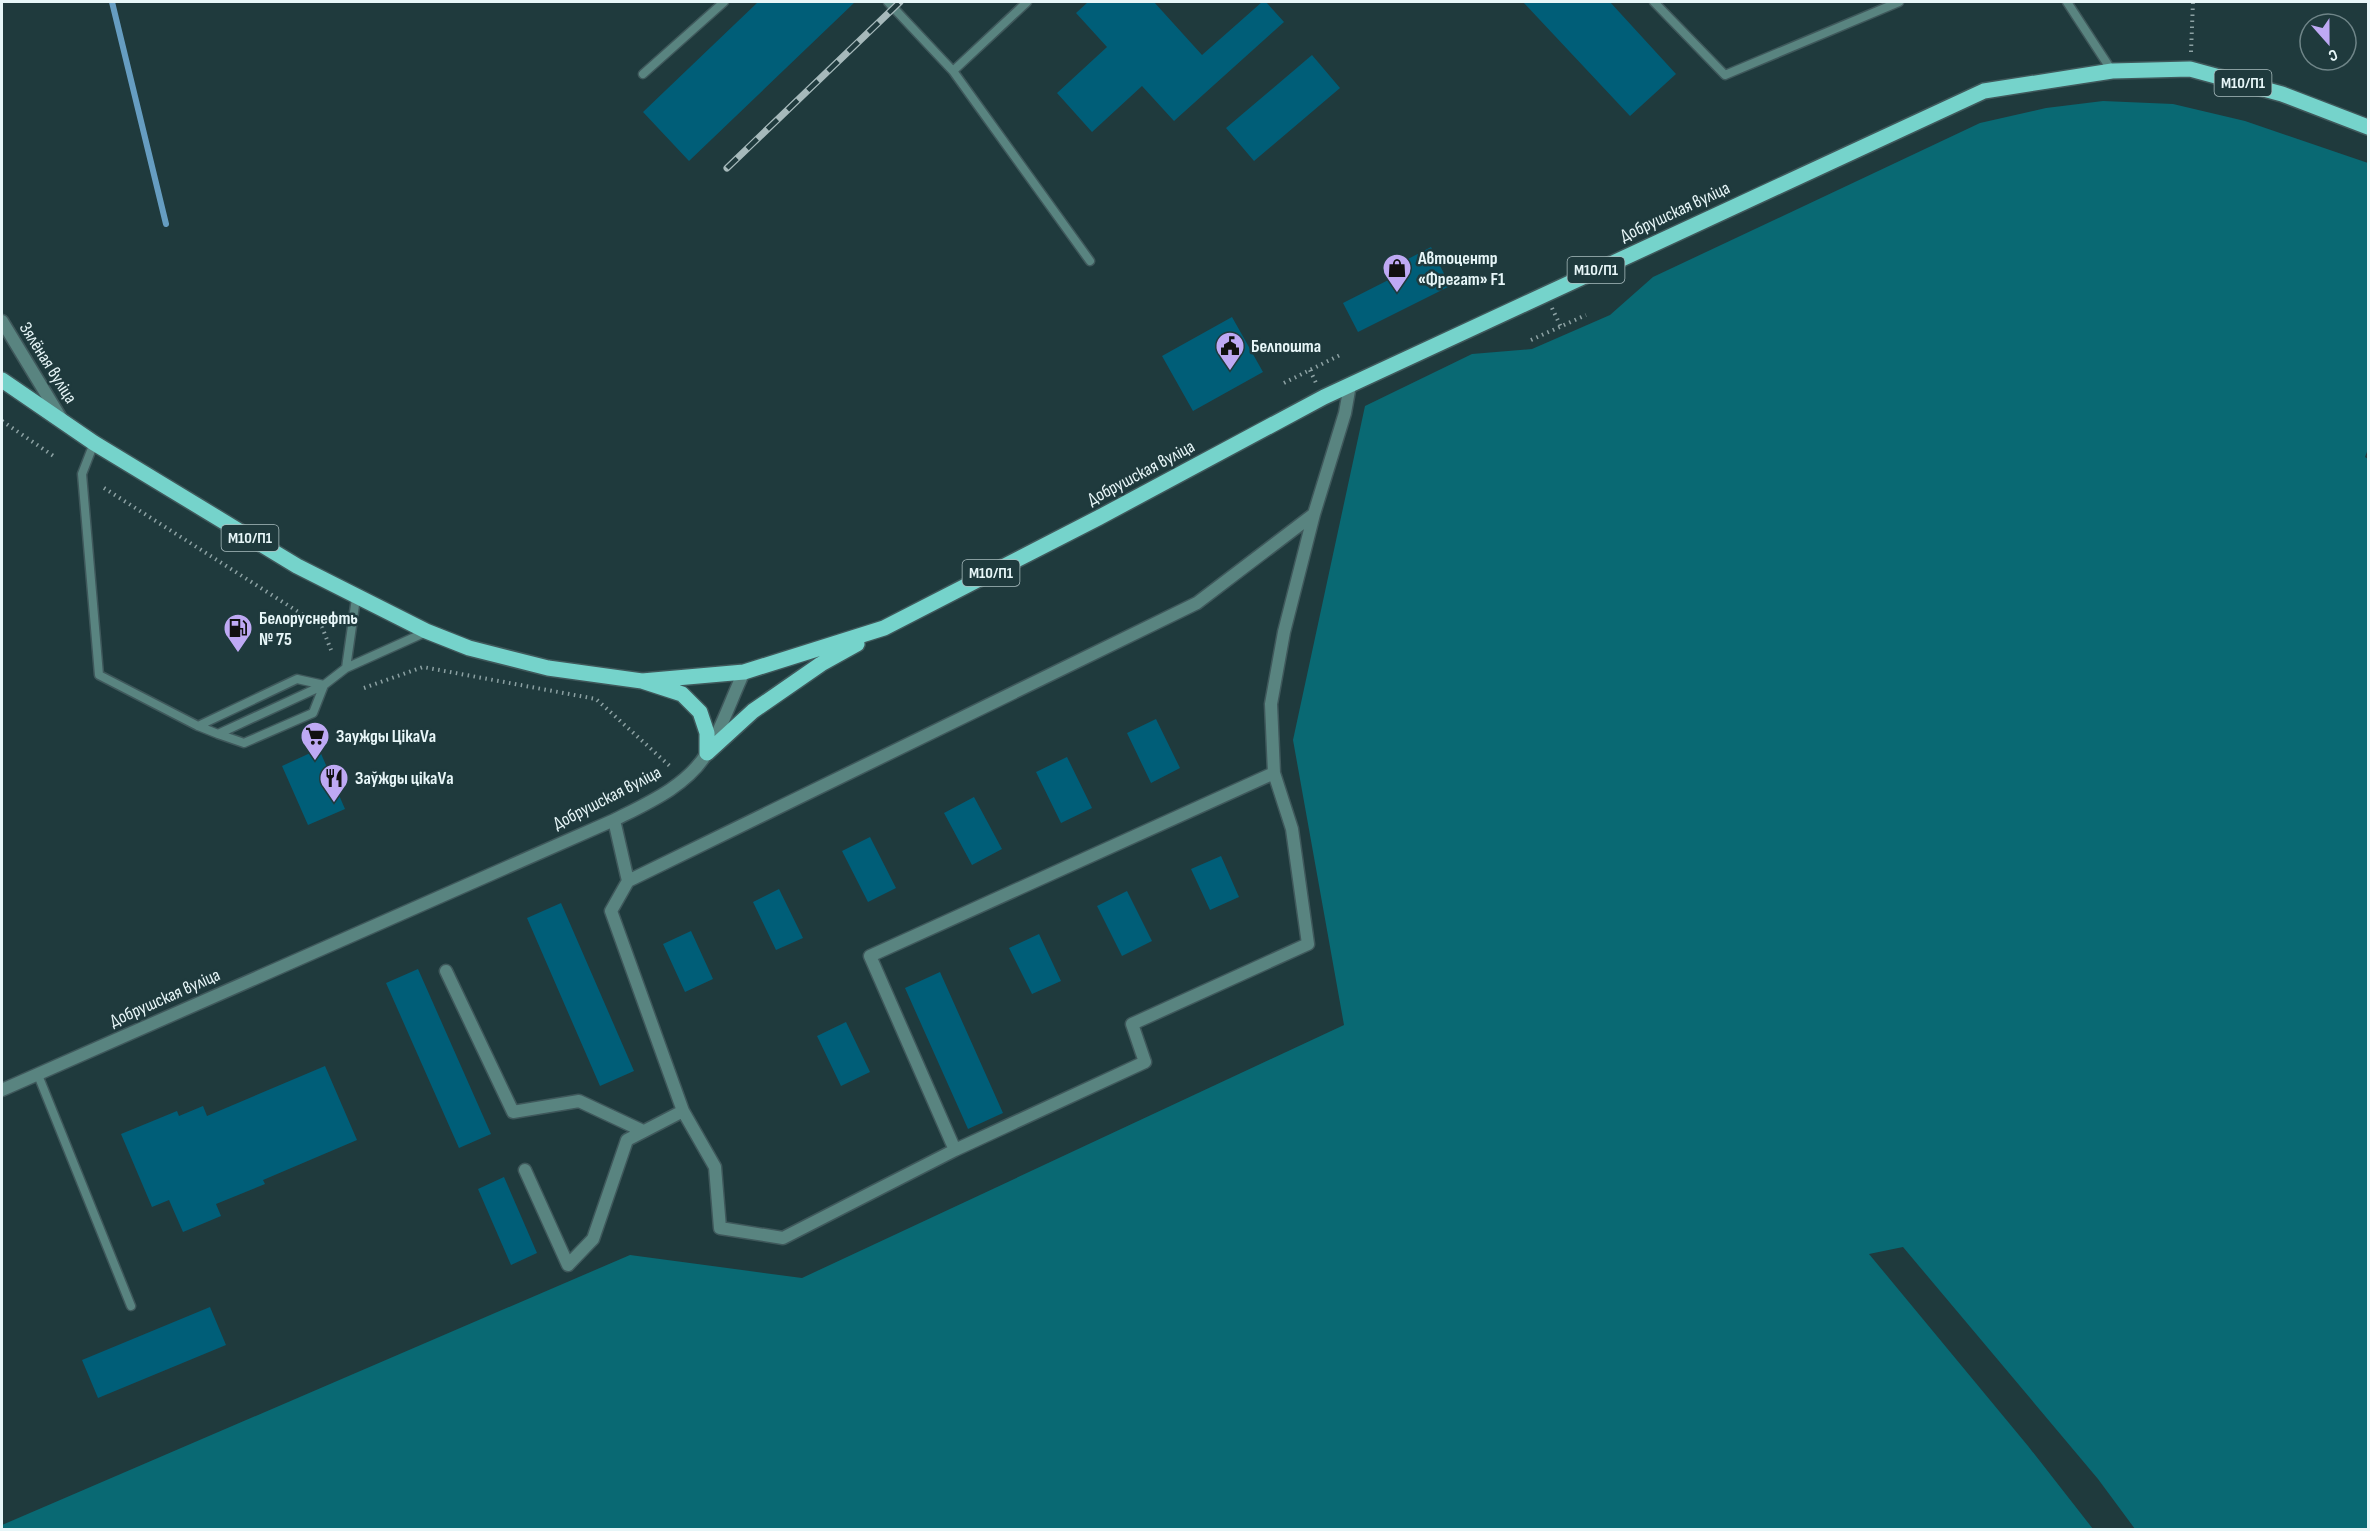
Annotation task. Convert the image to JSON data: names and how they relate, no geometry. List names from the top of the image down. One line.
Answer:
{"streets":{"main road":["М10/П1","Добрушская вуліца"],"street":["Зялёная вуліца"]},"crossings":[["М10/П1","Добрушская вуліца"],["М10/П1","Зялёная вуліца"]],"places":{"shop":["Автоцентр «Фрегат» F1"],"public building":["Белпошта"],"fuel station":["Белоруснефть № 75"],"supermarket":["Заужды ЦікаVа"],"restaurant":["Заўжды цікаVа"]},"north":"bottom"}
